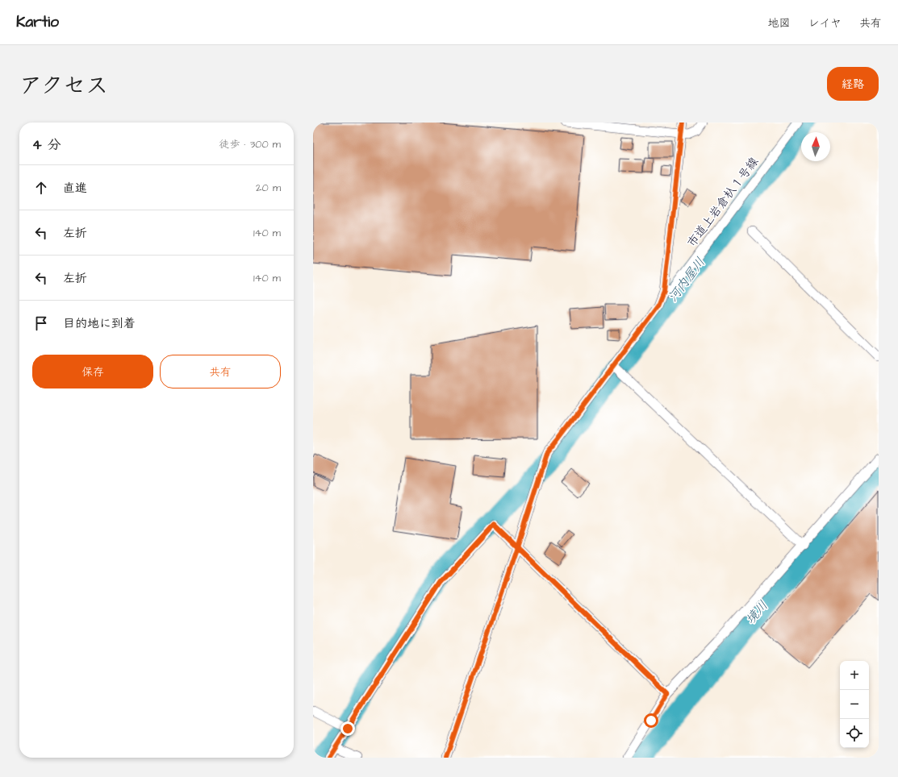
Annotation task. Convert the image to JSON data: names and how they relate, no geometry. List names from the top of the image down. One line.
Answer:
{"streets":{"street":["市道上岩倉杁１号線"]},"water":["河内屋川","境川"],"north":"top","page":{"header":"Kartio","nav":["地図","レイヤ","共有"],"title":"アクセス","buttons":["経路",["保存","共有"]],"heading":["4 分","徒歩 · 300 m"],"list":[["直進","20 m"],["左折","140 m"],["左折","140 m"],"目的地に到着"],"map_buttons":["+","−"]}}
